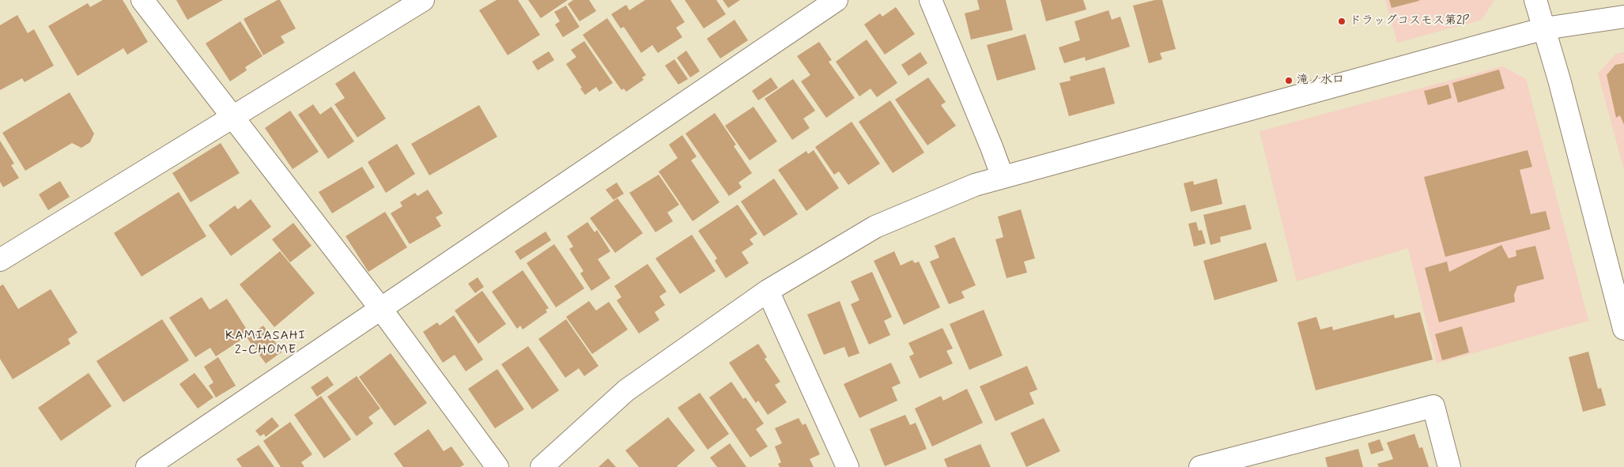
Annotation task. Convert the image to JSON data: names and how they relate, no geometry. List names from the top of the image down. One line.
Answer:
{"districts":["KAMIASAHI 2-CHOME"],"places":["ドラッグコスモス第2P","滝ノ水口"]}
